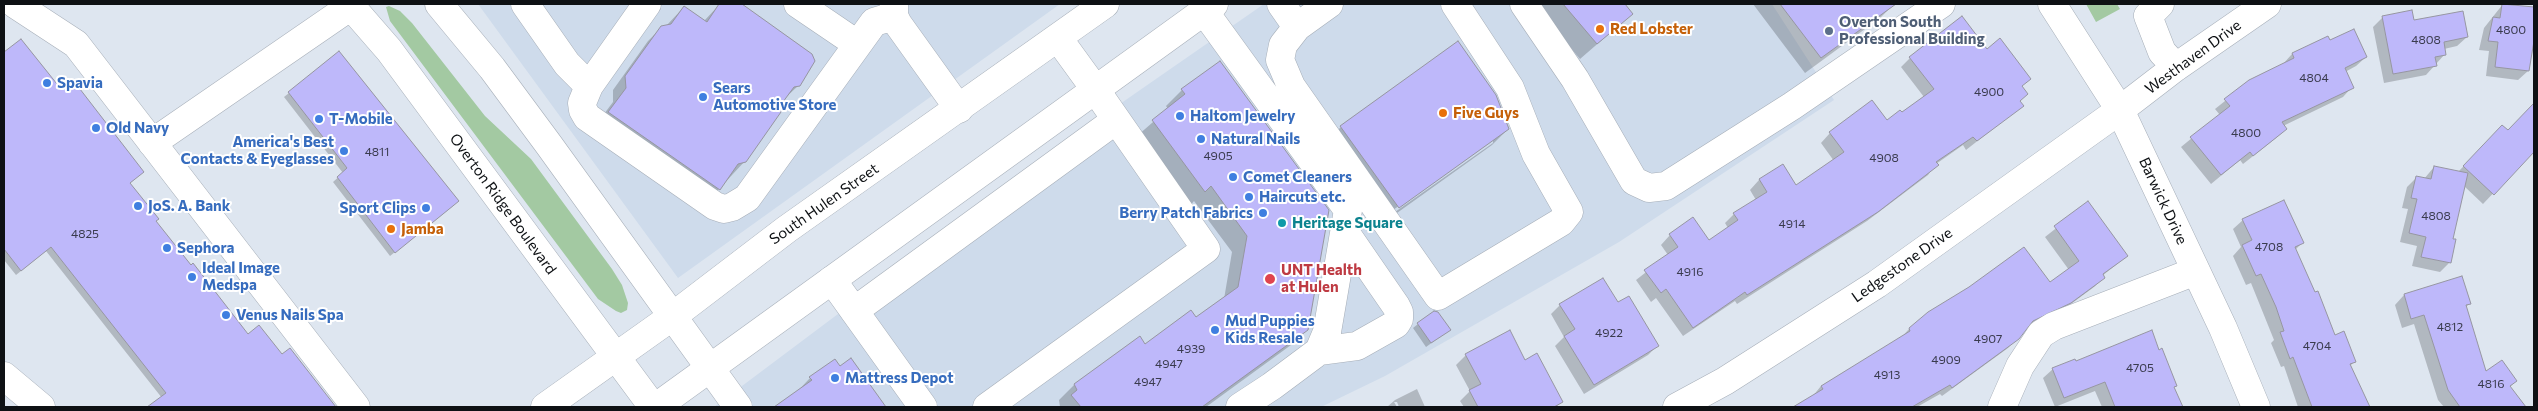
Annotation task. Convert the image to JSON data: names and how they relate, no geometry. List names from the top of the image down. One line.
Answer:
{"streets":{"street":["Westhaven Drive","Barwick Drive","Overton Ridge Boulevard","South Hulen Street","Ledgestone Drive"]},"crossings":[["Westhaven Drive","Barwick Drive"],["Westhaven Drive","Ledgestone Drive"],["Barwick Drive","Ledgestone Drive"],["Overton Ridge Boulevard","South Hulen Street"]],"places":["Red Lobster","Overton South Professional Building","Spavia","Sears Automotive Store","Five Guys","Haltom Jewelry","T-Mobile","Old Navy","Natural Nails","America's Best Contacts & Eyeglasses","Comet Cleaners","Haircuts etc.","JoS. A. Bank","Sport Clips","Berry Patch Fabrics","Heritage Square","Jamba","Sephora","Ideal Image Medspa","UNT Health at Hulen","Venus Nails Spa","Mud Puppies Kids Resale","Mattress Depot"],"house_numbers":["4800","4808","4804","4900","4800","4811","4905","4908","4808","4914","4825","4708","4916","4812","4922","4907","4704","4939","4909","4947","4705","4913","4947","4816"]}
